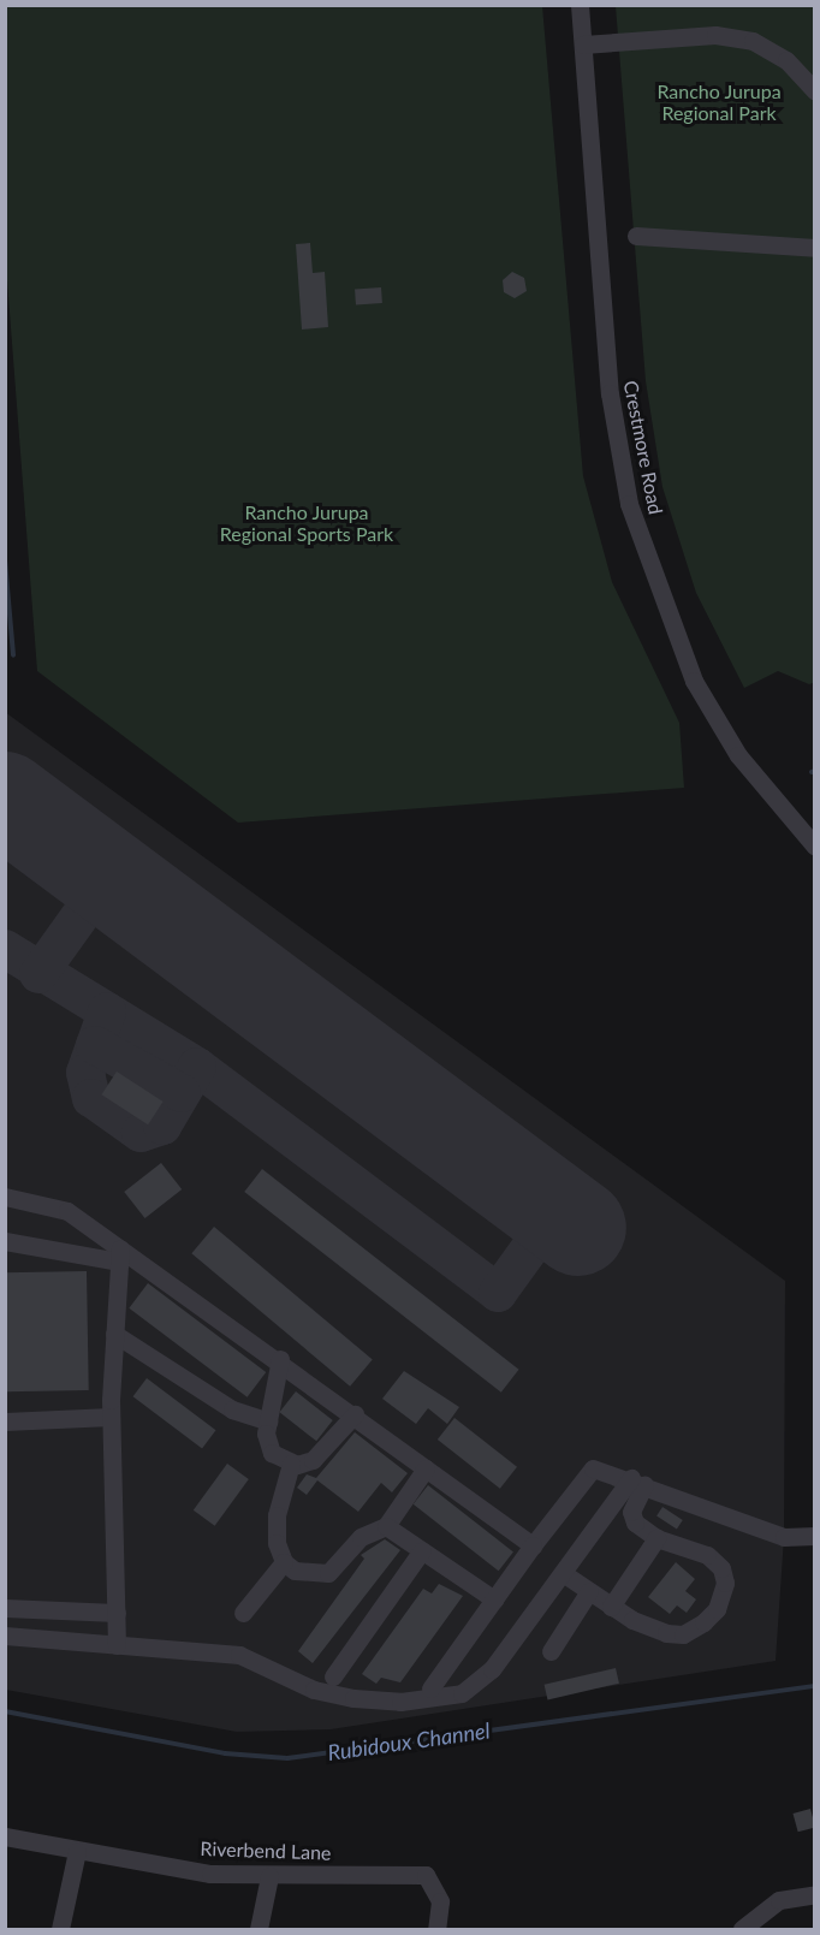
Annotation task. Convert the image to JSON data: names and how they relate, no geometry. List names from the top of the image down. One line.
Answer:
{"streets":{"street":["Crestmore Road","Riverbend Lane"]},"water":["Rubidoux Channel"],"parks":["Rancho Jurupa Regional Park","Rancho Jurupa Regional Sports Park"]}
